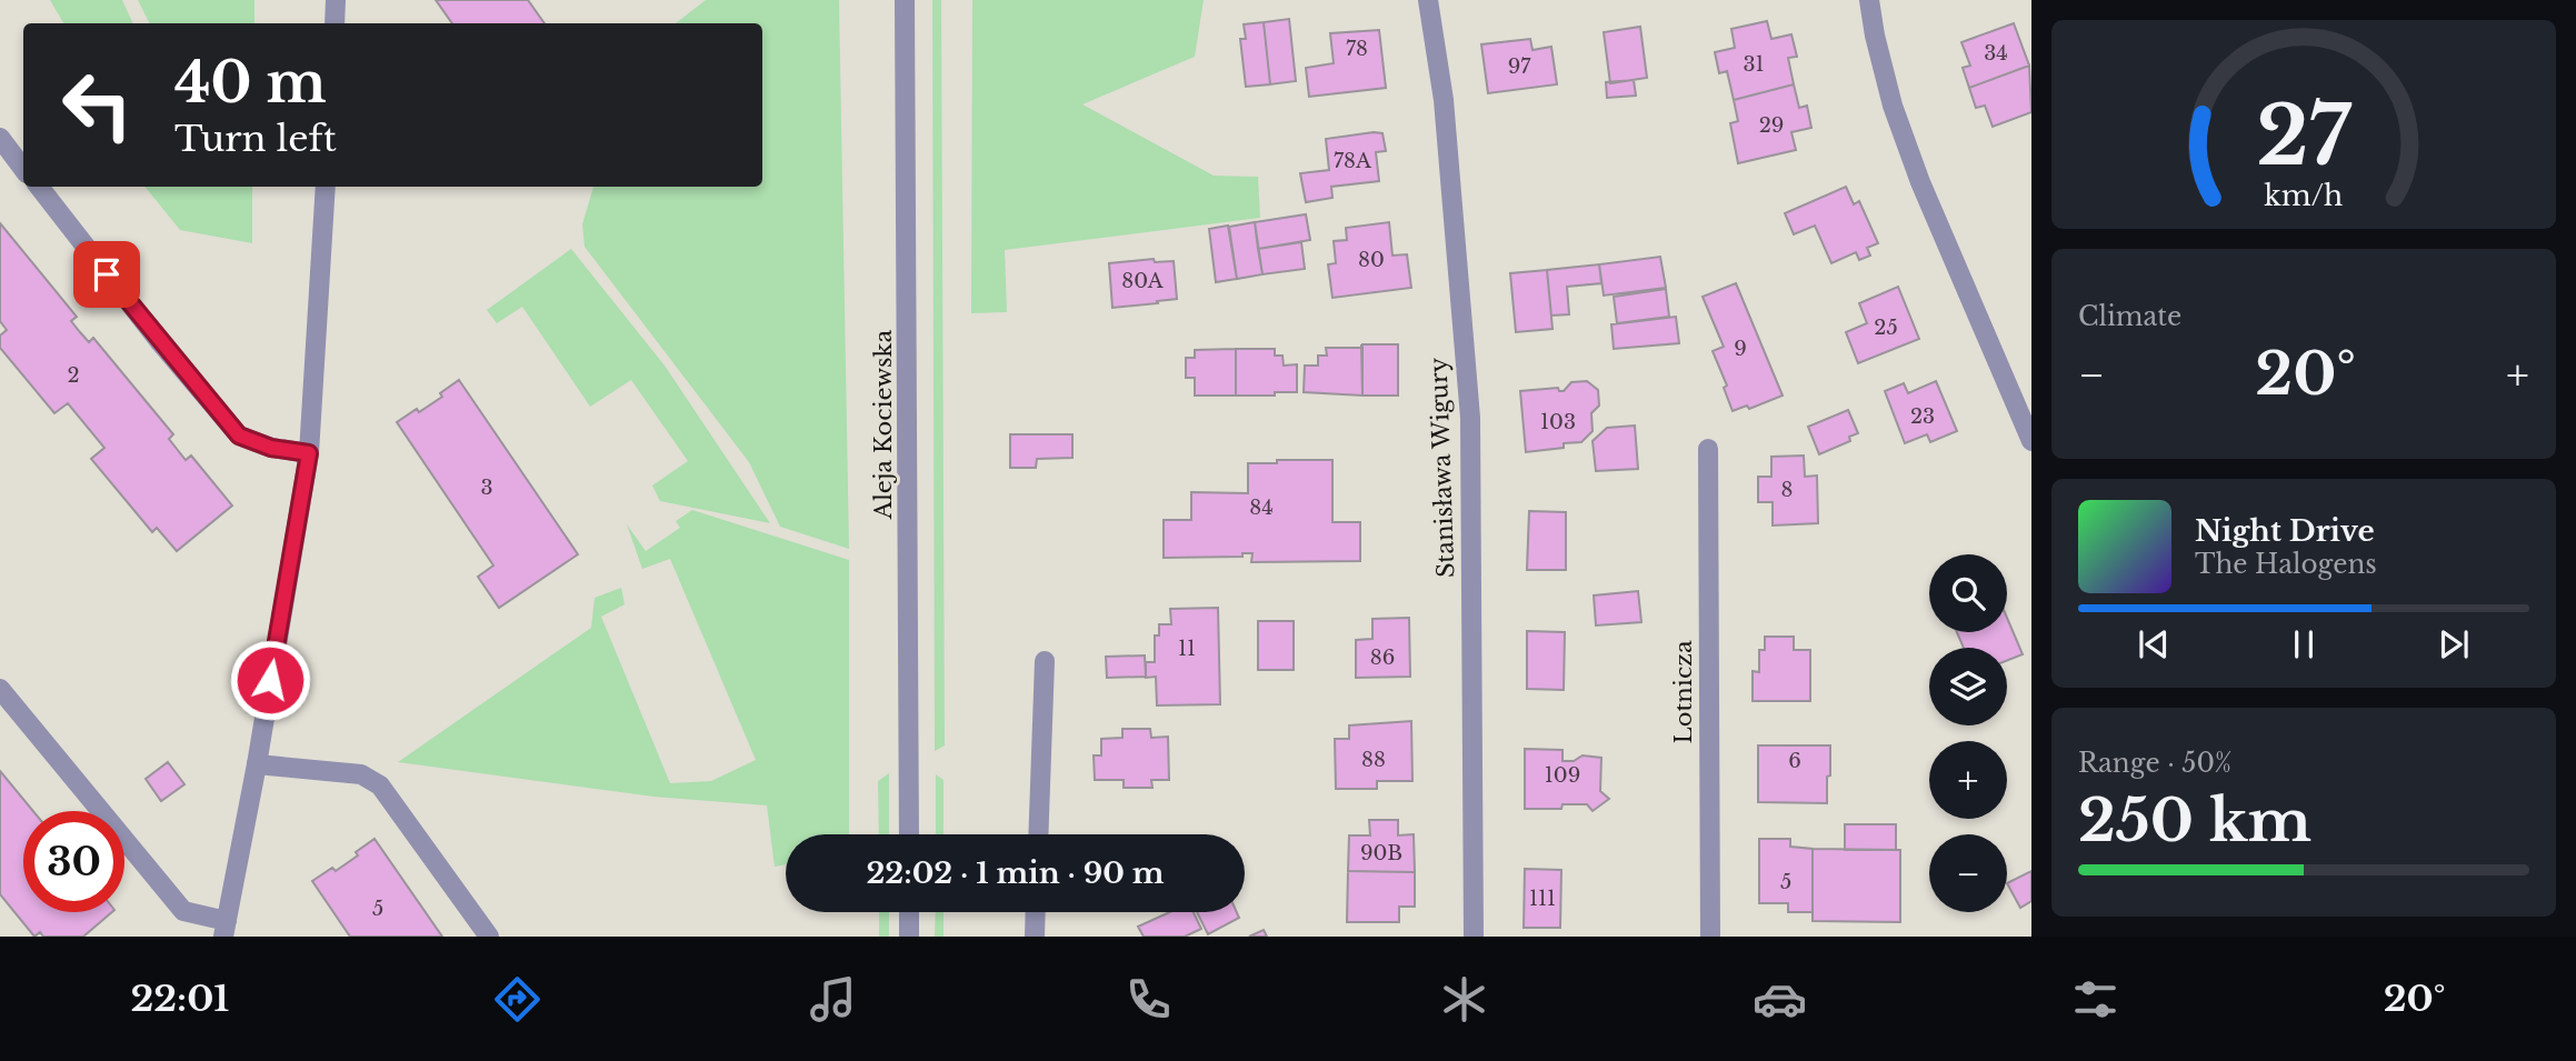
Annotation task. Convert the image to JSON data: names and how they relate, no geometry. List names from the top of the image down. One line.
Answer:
{"streets":{"street":["Aleja Kociewska","Stanisława Wigury","Lotnicza"]},"house_numbers":["78","34","31","97","29","78A","80","80A","25","9","2","23","103","3","8","84","11","86","88","6","109","90B","5","111","5"],"page":{"turn":["40 m","Turn left"],"tile":["Climate",["Range · 50%","250 km"]],"heat":["−","20°","+"],"song":["Night Drive","The Halogens"],"map_buttons":["+","−"],"limit":"30","trip":"22:02 · 1 min · 90 m","tabs":["22:01","20°"],"gauge":["27","km/h"]}}
